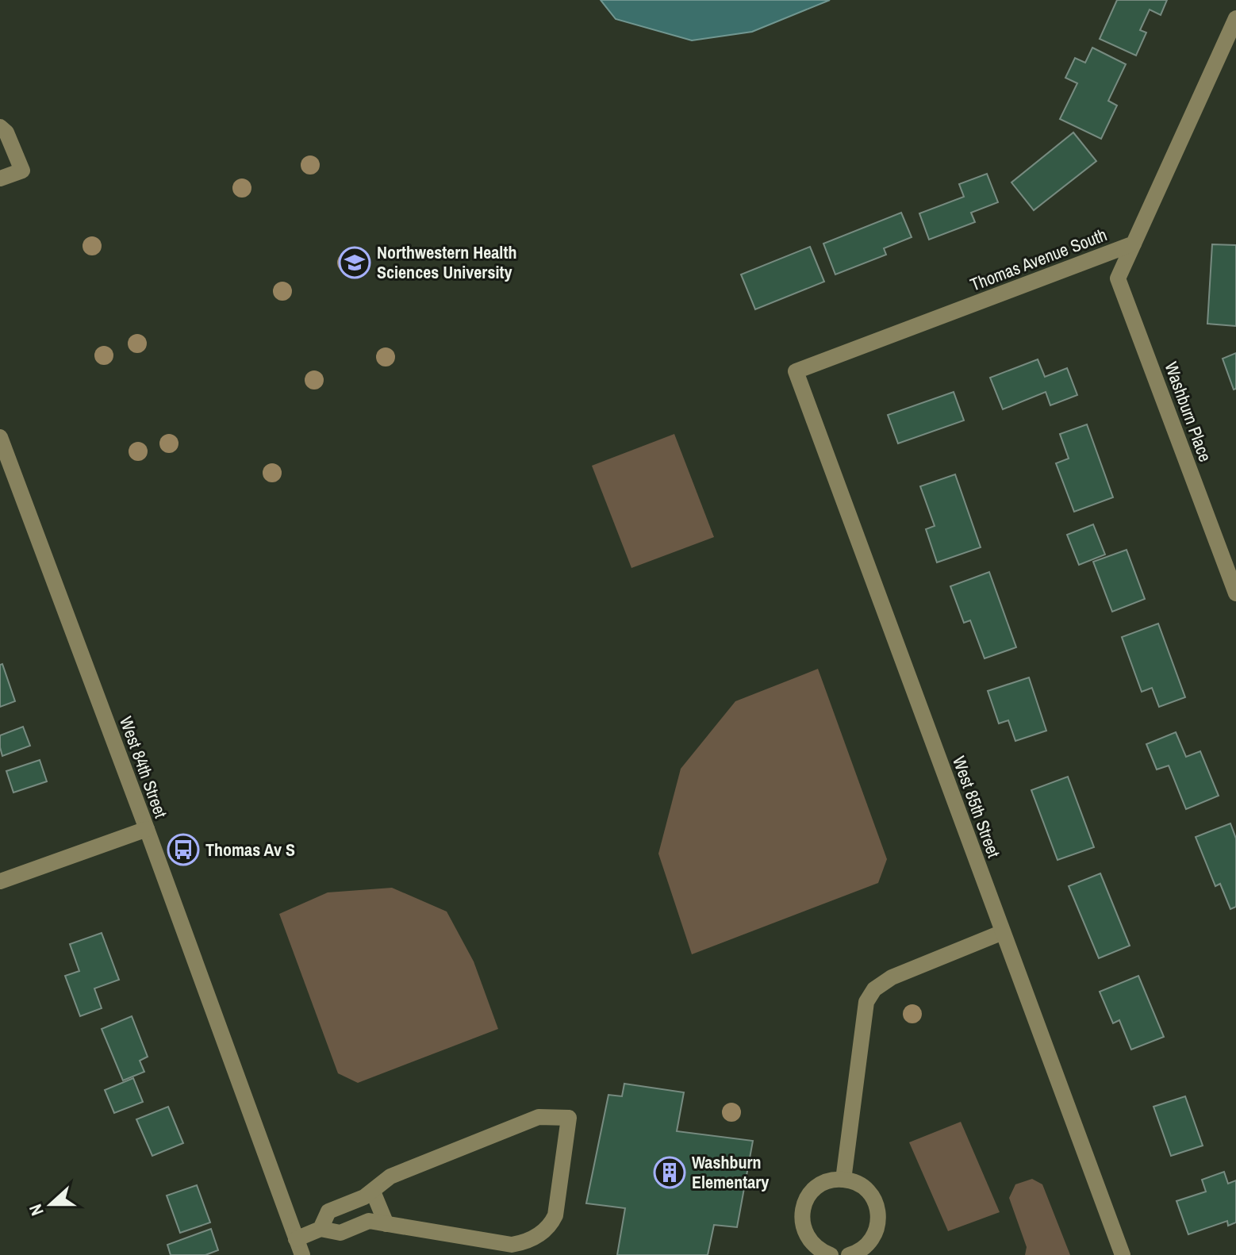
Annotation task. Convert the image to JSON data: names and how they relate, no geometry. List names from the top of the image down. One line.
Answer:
{"streets":{"street":["Thomas Avenue South","Washburn Place","West 84th Street","West 85th Street"]},"crossings":[["Thomas Avenue South","Washburn Place"],["Thomas Avenue South","West 85th Street"]],"places":{"school or university":["Northwestern Health Sciences University"],"bus stop":["Thomas Av S"],"building":["Washburn Elementary"]},"north":"left"}
